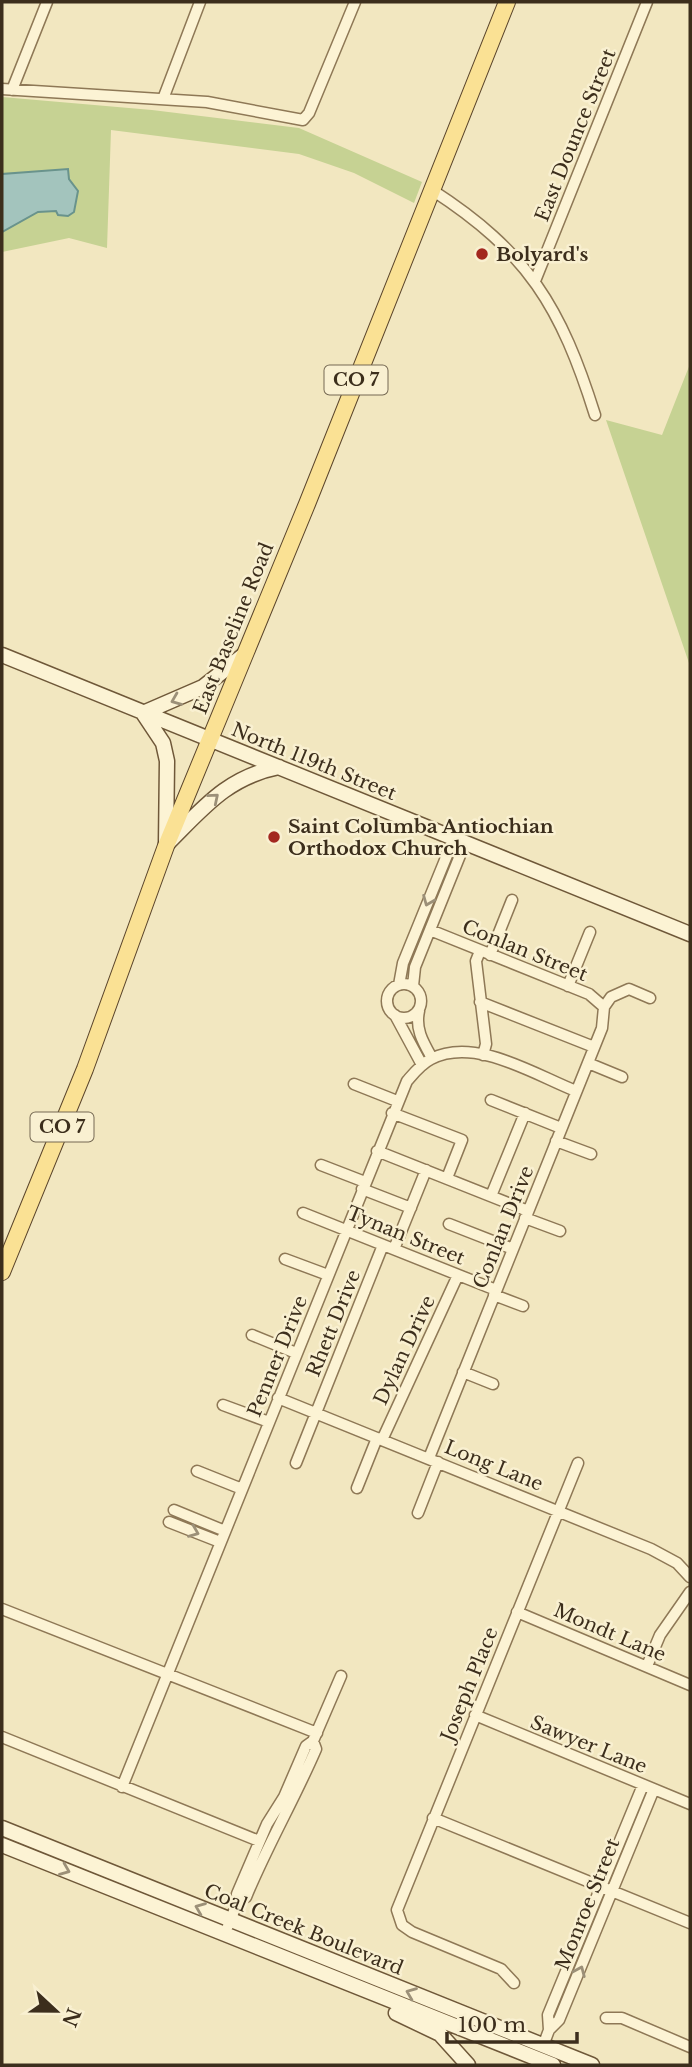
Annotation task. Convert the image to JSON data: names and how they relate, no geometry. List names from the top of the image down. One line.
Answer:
{"streets":{"main road":["CO 7","East Baseline Road","North 119th Street","Coal Creek Boulevard"],"street":["East Dounce Street","Conlan Street","Conlan Drive","Tynan Street","Rhett Drive","Dylan Drive","Penner Drive","Long Lane","Mondt Lane","Joseph Place","Sawyer Lane","Monroe Street"]},"crossings":[["East Baseline Road","North 119th Street"],["Conlan Street","Conlan Drive"],["Conlan Drive","Tynan Street"],["Conlan Drive","Long Lane"],["Tynan Street","Rhett Drive"],["Tynan Street","Dylan Drive"],["Tynan Street","Penner Drive"],["Rhett Drive","Long Lane"],["Dylan Drive","Long Lane"],["Penner Drive","Long Lane"],["Long Lane","Joseph Place"],["Mondt Lane","Joseph Place"],["Joseph Place","Sawyer Lane"],["Sawyer Lane","Monroe Street"],["Monroe Street","Coal Creek Boulevard"]],"places":["Bolyard's","Saint Columba Antiochian Orthodox Church"],"scale_bar":"100 m","north":"right"}
